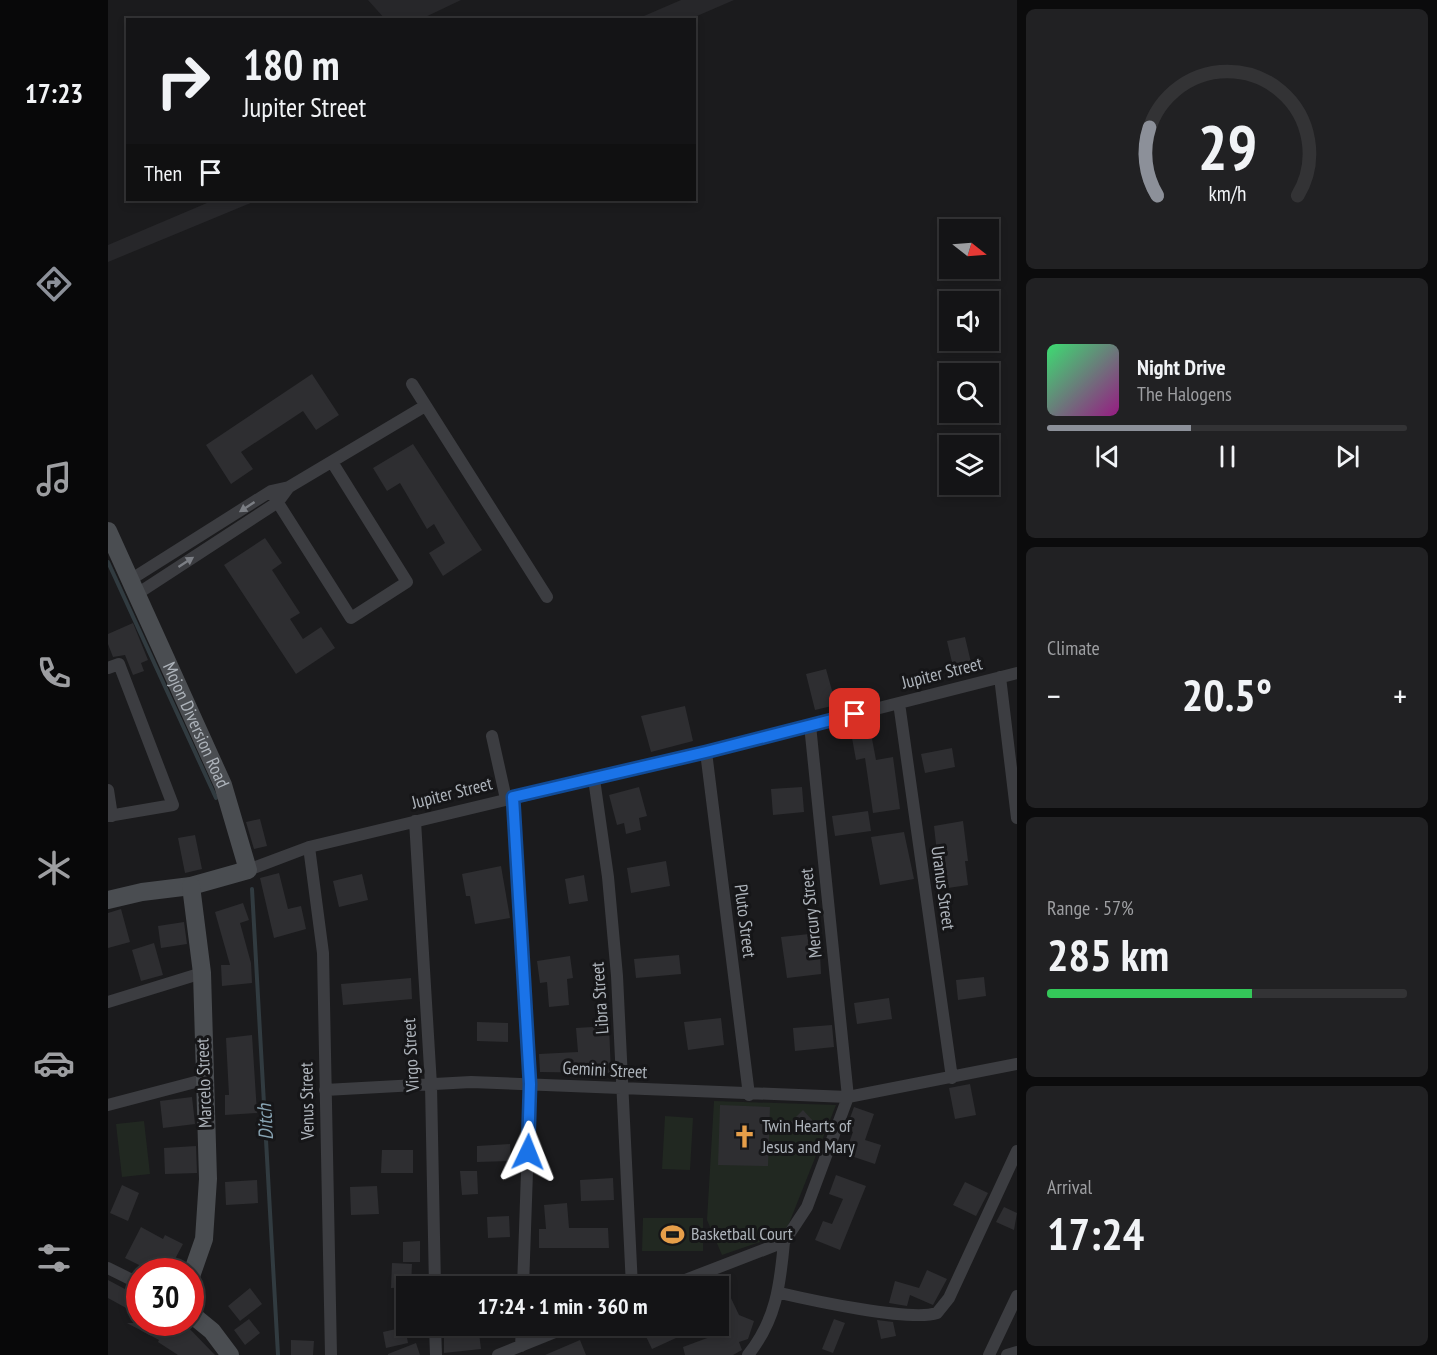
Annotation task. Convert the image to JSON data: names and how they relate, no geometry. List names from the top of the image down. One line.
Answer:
{"streets":{"street":["Jupiter Street","Mojon Diversion Road","Uranus Street","Mercury Street","Pluto Street","Libra Street","Virgo Street","Gemini Street","Marcelo Street","Venus Street"]},"crossings":[["Jupiter Street","Mojon Diversion Road"],["Jupiter Street","Uranus Street"],["Jupiter Street","Mercury Street"],["Jupiter Street","Pluto Street"],["Jupiter Street","Libra Street"],["Jupiter Street","Virgo Street"],["Jupiter Street","Venus Street"],["Uranus Street","Gemini Street"],["Mercury Street","Gemini Street"],["Pluto Street","Gemini Street"],["Libra Street","Gemini Street"],["Virgo Street","Gemini Street"],["Gemini Street","Venus Street"]],"water":["Ditch"],"places":{"church":["Twin Hearts of Jesus and Mary"],"sports":["Basketball Court"]},"north":"right","page":{"tabs":"17:23","turn":["180 m","Jupiter Street"],"then":"Then","song":["Night Drive","The Halogens"],"tile":["Climate",["Range · 57%","285 km"],["Arrival","17:24"]],"heat":["−","20.5°","+"],"limit":"30","trip":"17:24 · 1 min · 360 m","gauge":["29","km/h"]}}
